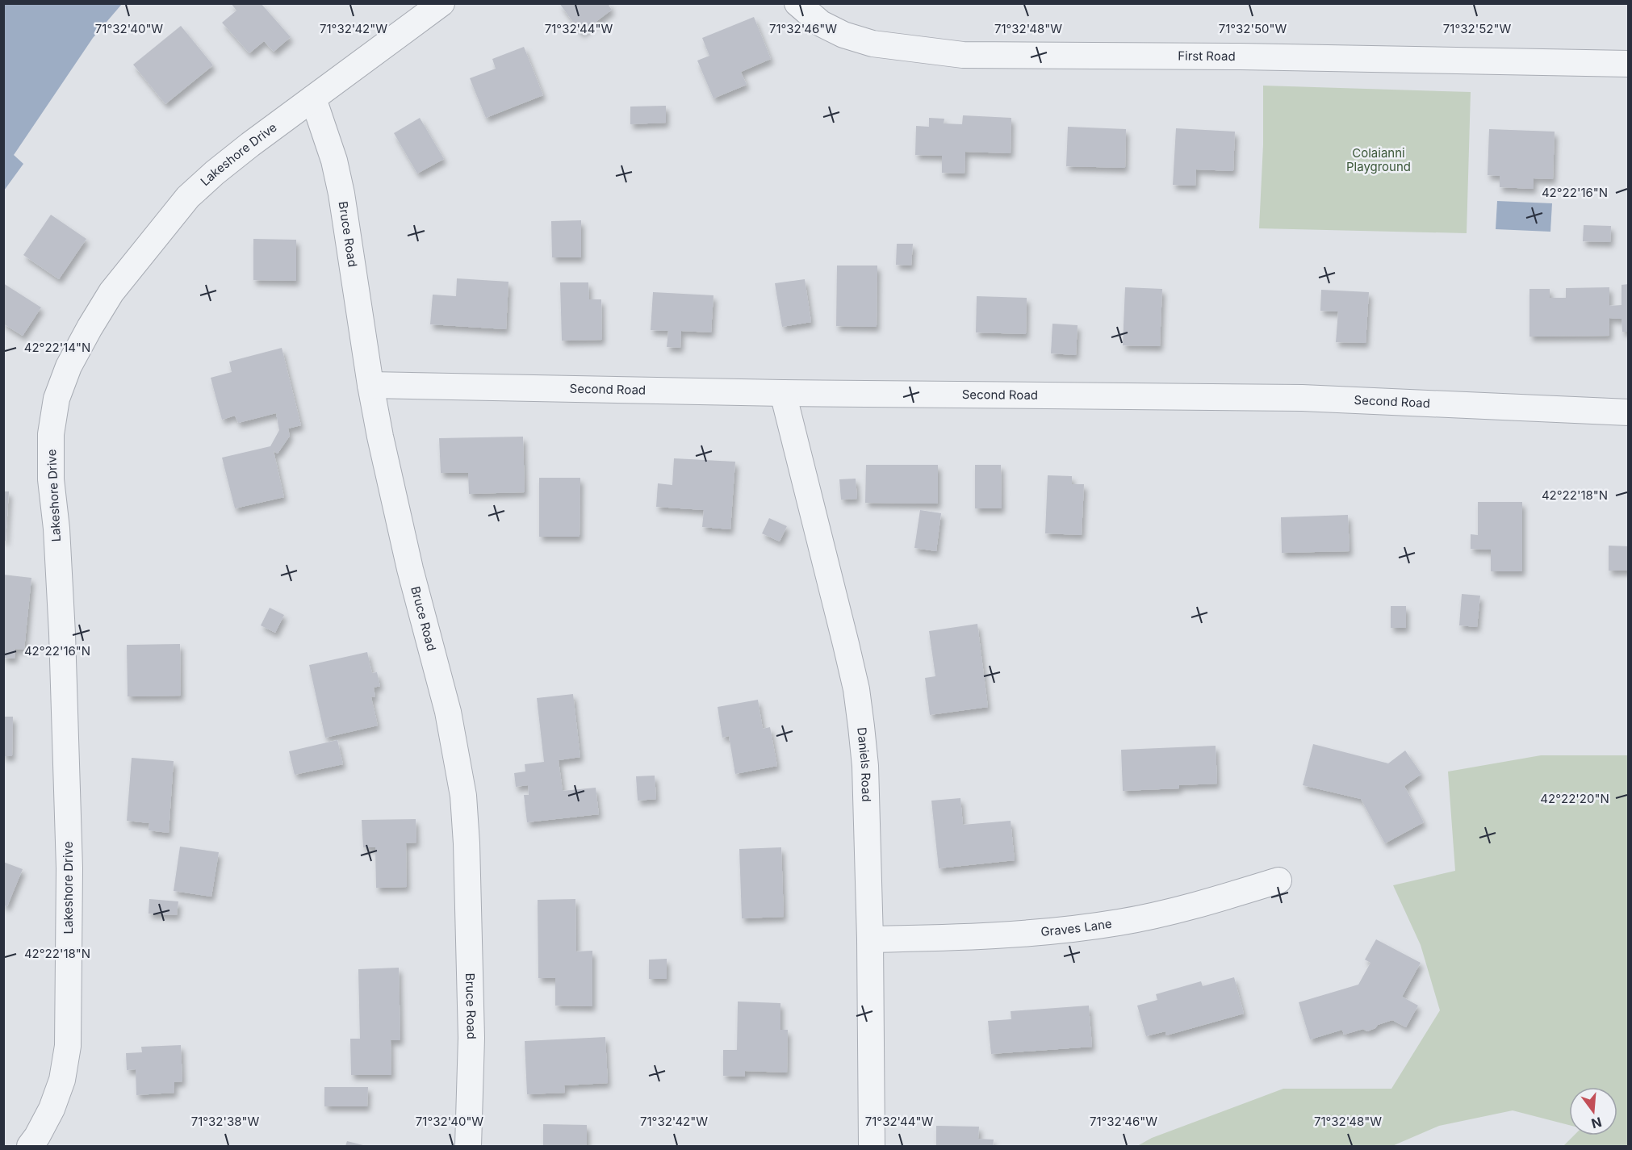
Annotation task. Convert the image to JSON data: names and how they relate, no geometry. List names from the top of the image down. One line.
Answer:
{"streets":{"street":["First Road","Lakeshore Drive","Bruce Road","Second Road","Daniels Road","Graves Lane"]},"crossings":[["Lakeshore Drive","Bruce Road"],["Bruce Road","Second Road"],["Second Road","Daniels Road"],["Daniels Road","Graves Lane"]],"parks":["Colaianni Playground"],"north":"bottom","coordinates":["71°32'40\"W","71°32'42\"W","71°32'44\"W","71°32'46\"W","71°32'48\"W","71°32'50\"W","71°32'52\"W","42°22'16\"N","42°22'14\"N","42°22'18\"N","42°22'20\"N","71°32'38\"W"]}
